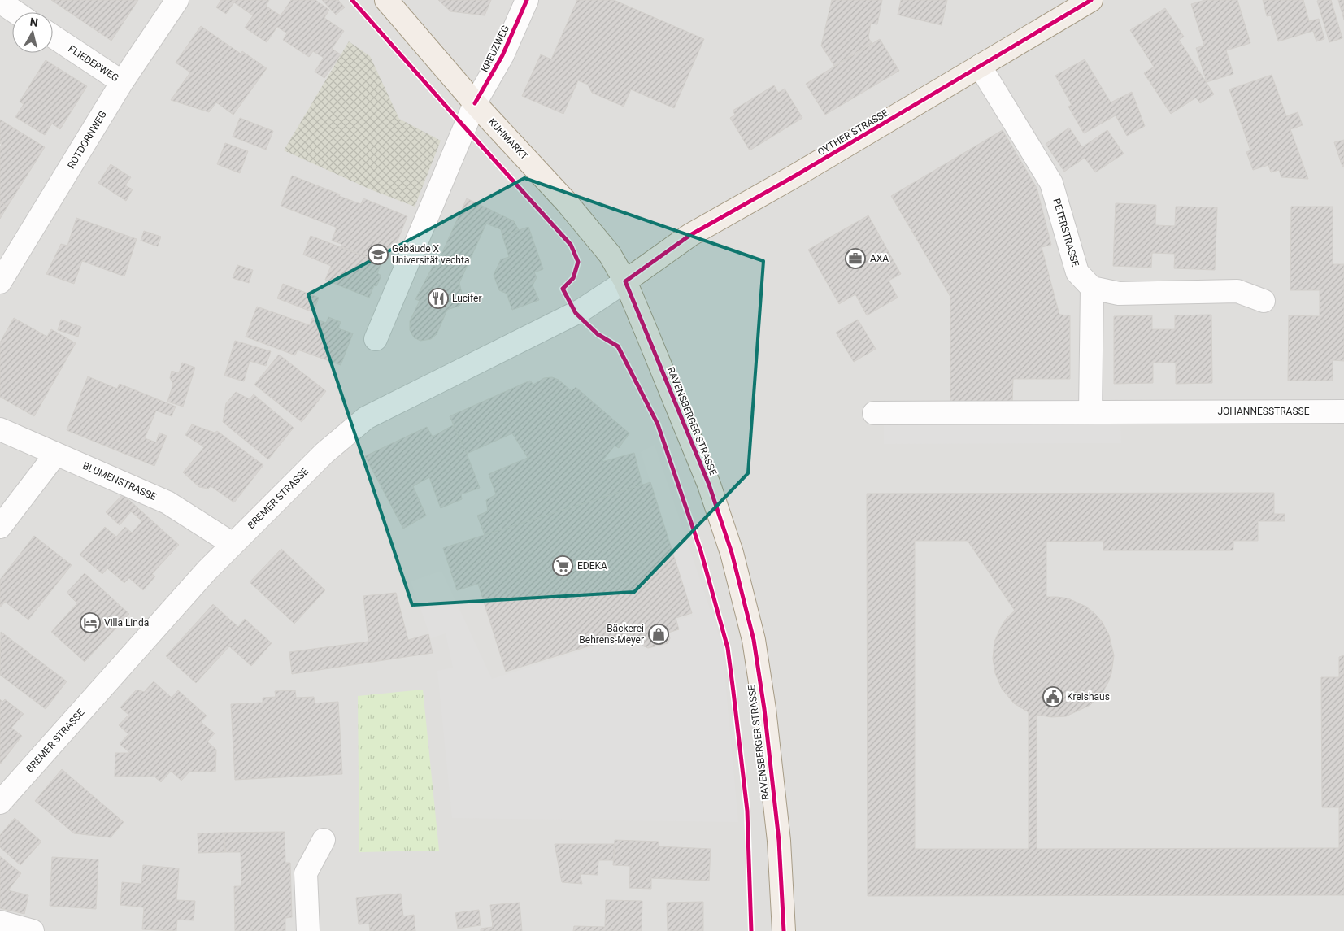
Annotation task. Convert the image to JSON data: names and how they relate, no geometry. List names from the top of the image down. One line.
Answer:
{"streets":{"main road":["OYTHER STRASSE","KUHMARKT","RAVENSBERGER STRASSE"],"street":["KREUZWEG","FLIEDERWEG","ROTDORNWEG","PETERSTRASSE","JOHANNESSTRASSE","BLUMENSTRASSE","BREMER STRASSE"]},"crossings":[["KREUZWEG","KUHMARKT"],["FLIEDERWEG","ROTDORNWEG"],["OYTHER STRASSE","KUHMARKT"],["OYTHER STRASSE","PETERSTRASSE"],["OYTHER STRASSE","RAVENSBERGER STRASSE"],["OYTHER STRASSE","BREMER STRASSE"],["KUHMARKT","RAVENSBERGER STRASSE"],["KUHMARKT","BREMER STRASSE"],["RAVENSBERGER STRASSE","BREMER STRASSE"],["BLUMENSTRASSE","BREMER STRASSE"]],"places":{"school or university":["Gebäude X Universität vechta"],"office":["AXA"],"restaurant":["Lucifer"],"supermarket":["EDEKA"],"hotel":["Villa Linda"],"shop":["Bäckerei Behrens-Meyer"],"public building":["Kreishaus"]},"north":"top"}
